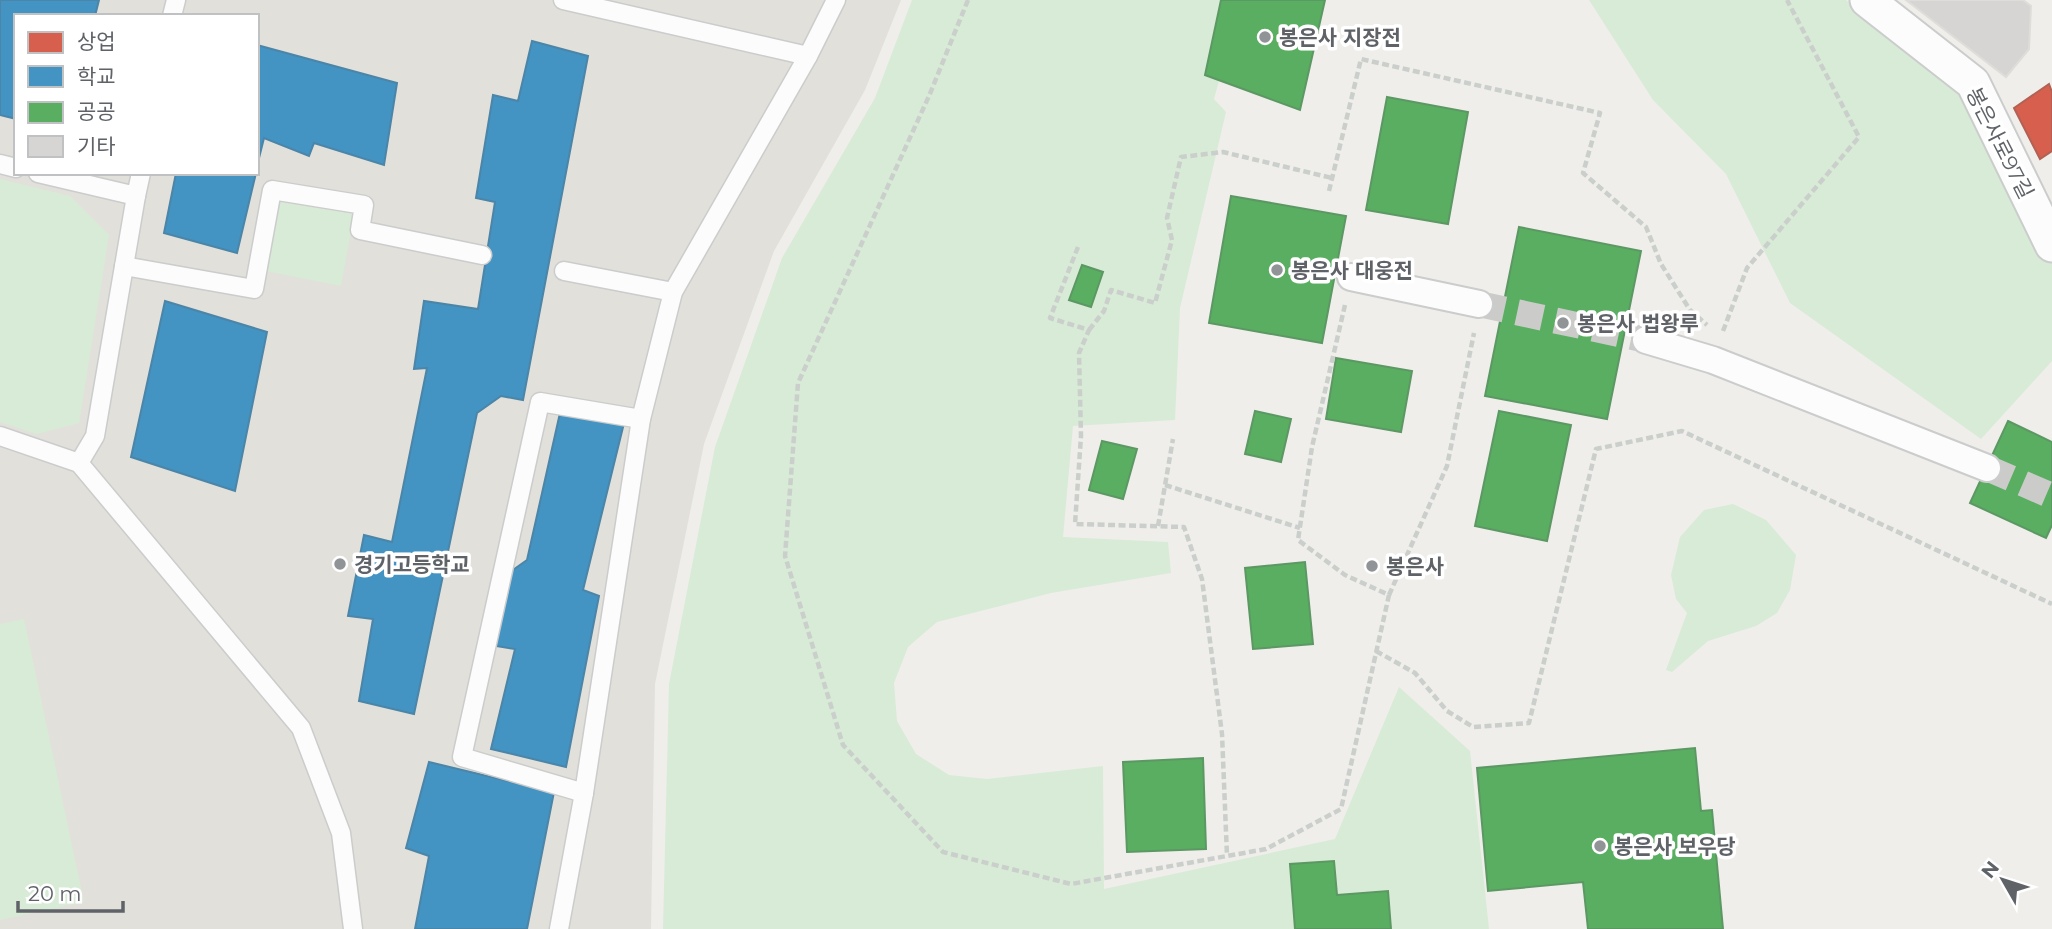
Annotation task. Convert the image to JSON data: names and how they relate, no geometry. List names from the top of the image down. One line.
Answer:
{"streets":{"street":["봉은사로97길"]},"places":["봉은사 지장전","봉은사 대웅전","봉은사 법왕루","경기고등학교","봉은사","봉은사 보우당"],"legend":["상업","학교","공공","기타"],"scale_bar":"20 m","north":"top left"}
